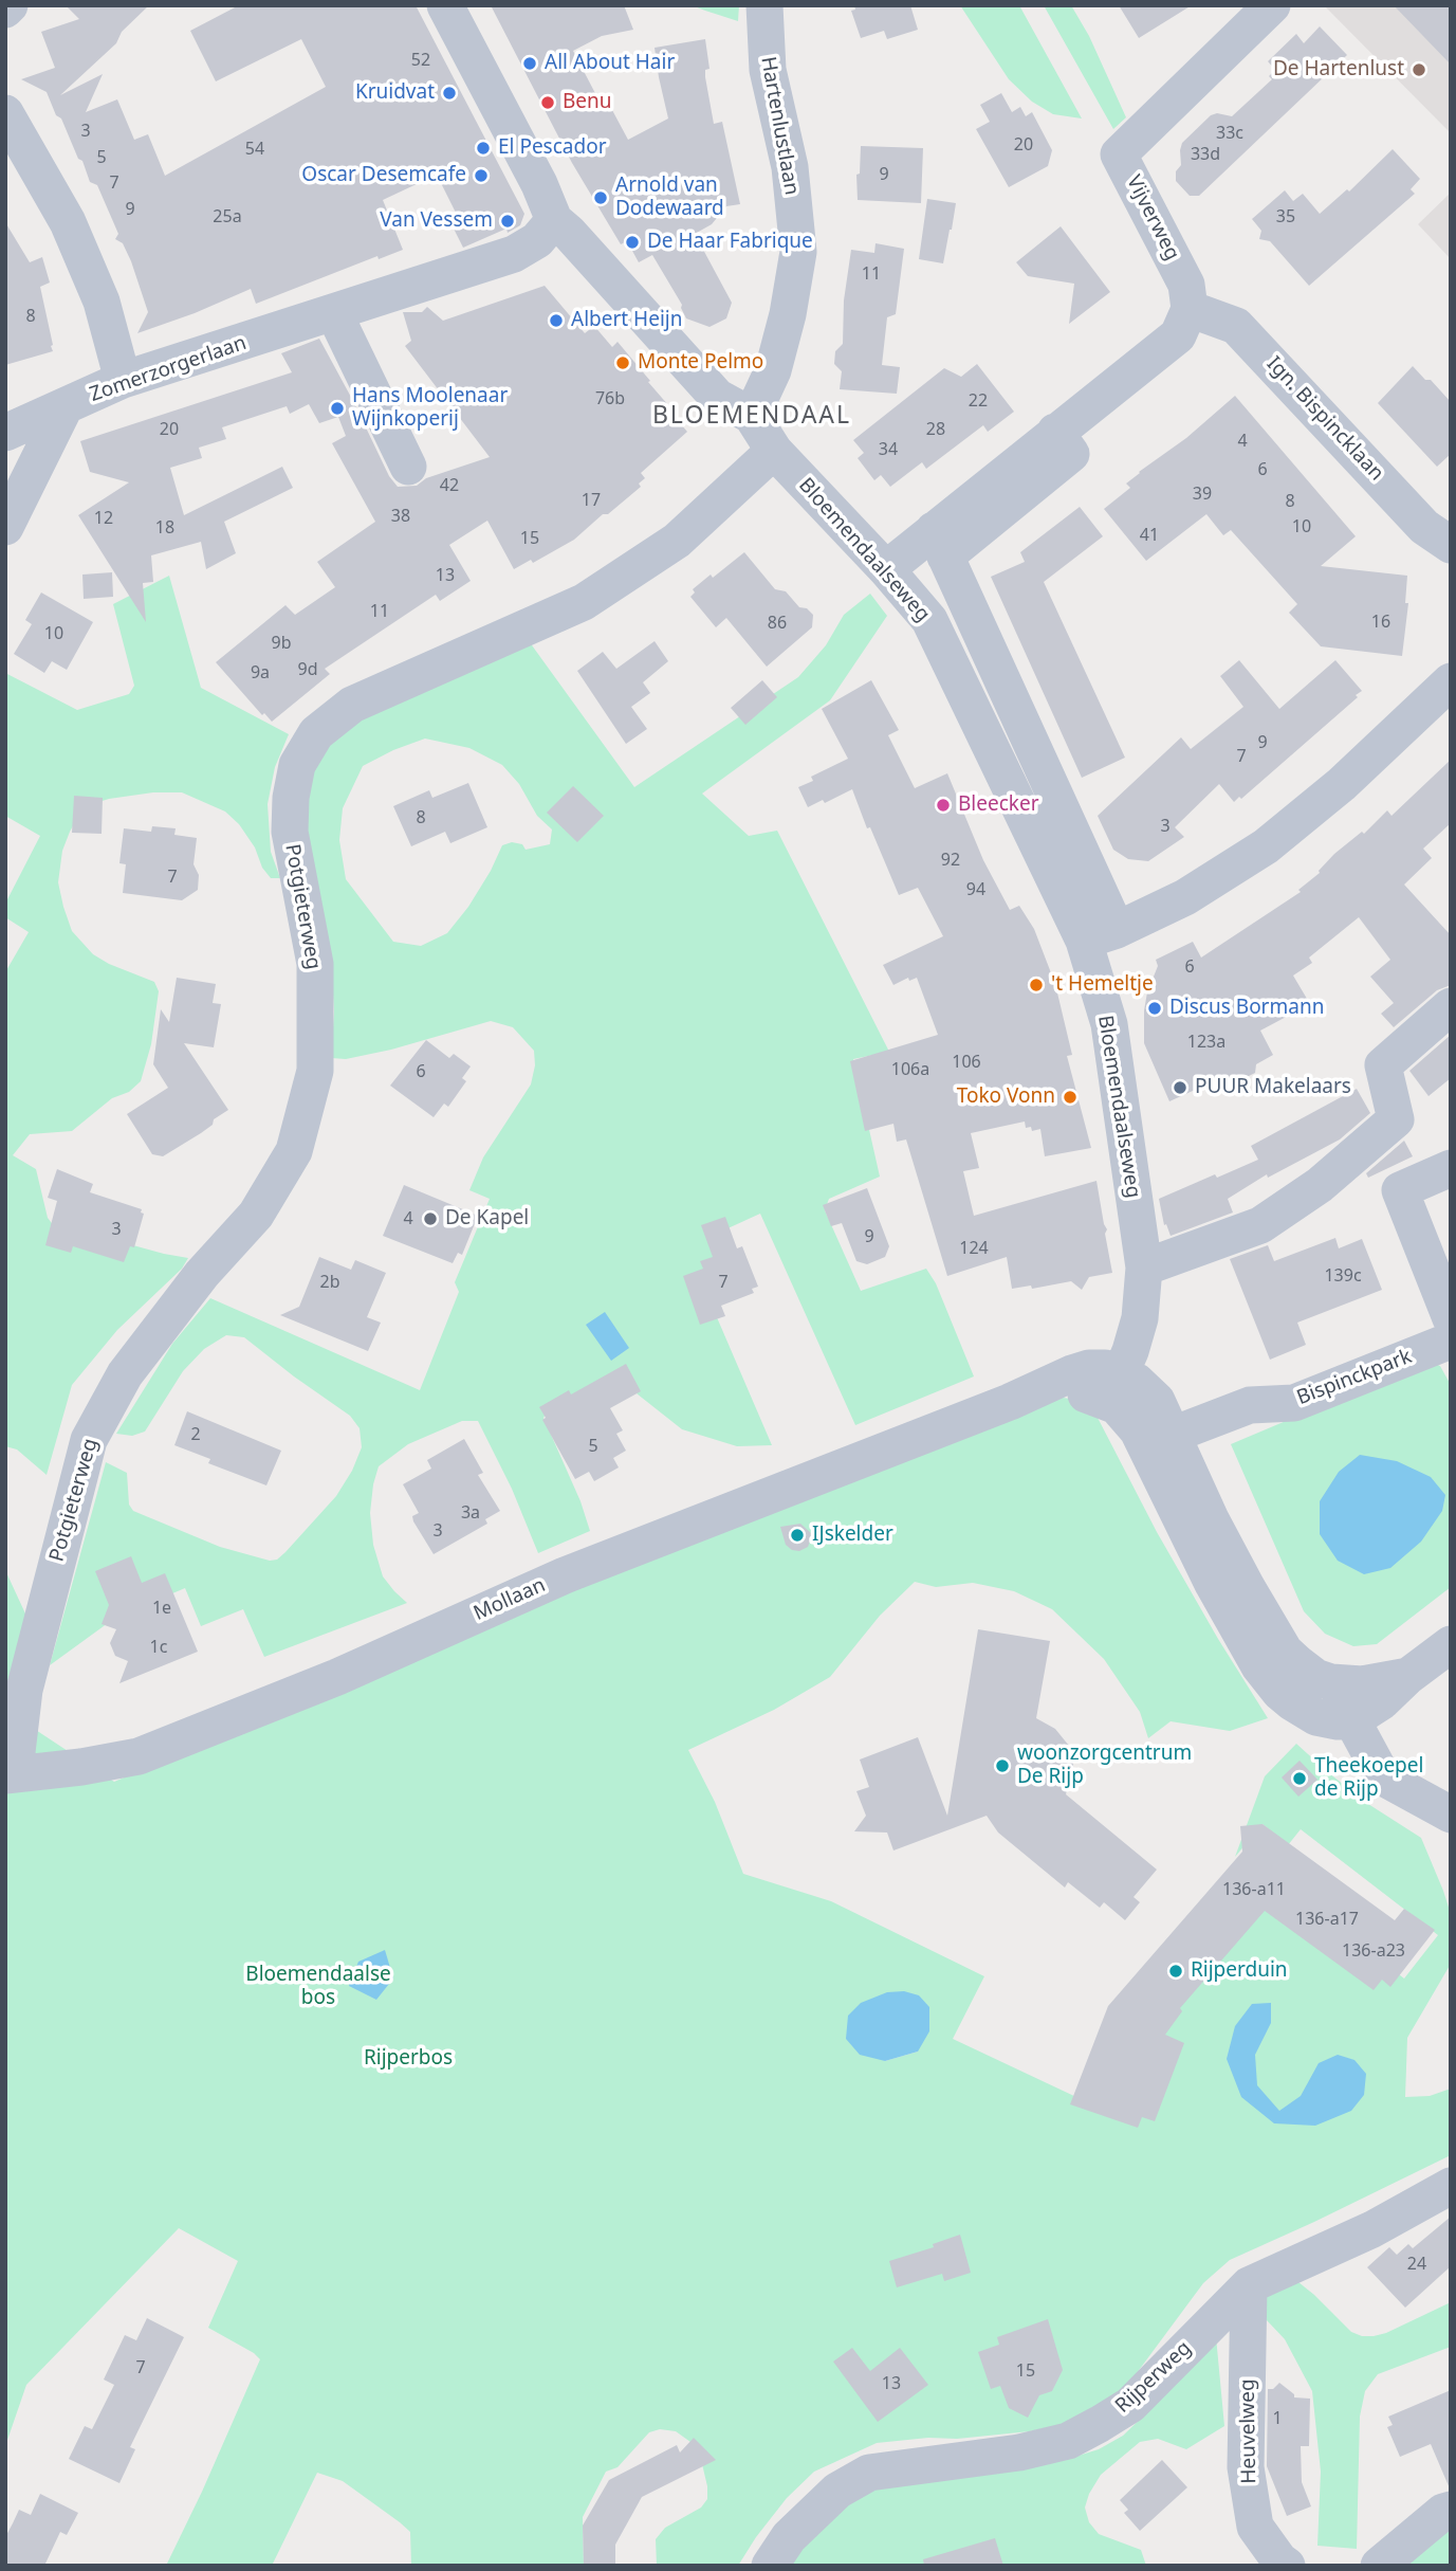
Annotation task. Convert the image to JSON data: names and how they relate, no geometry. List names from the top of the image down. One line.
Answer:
{"streets":{"street":["Hartenlustlaan","Vijverweg","Zomerzorgerlaan","Ign. Bispincklaan","Bloemendaalseweg","Potgieterweg","Bispinckpark","Mollaan","Rijperweg","Heuvelweg"]},"crossings":[["Hartenlustlaan","Bloemendaalseweg"],["Vijverweg","Ign. Bispincklaan"],["Zomerzorgerlaan","Bloemendaalseweg"],["Bloemendaalseweg","Potgieterweg"],["Bloemendaalseweg","Mollaan"],["Potgieterweg","Mollaan"],["Rijperweg","Heuvelweg"]],"districts":["BLOEMENDAAL"],"parks":["Bloemendaalse bos","Rijperbos"],"places":["All About Hair","De Hartenlust","Kruidvat","Benu","El Pescador","Oscar Desemcafe","Arnold van Dodewaard","Van Vessem","De Haar Fabrique","Albert Heijn","Monte Pelmo","Hans Moolenaar Wijnkoperij","Bleecker","'t Hemeltje","Discus Bormann","PUUR Makelaars","Toko Vonn","De Kapel","IJskelder","woonzorgcentrum De Rijp","Theekoepel de Rijp","Rijperduin"],"house_numbers":["52","3","33c","20","54","33d","5","9","7","9","25a","35","11","8","76b","22","20","28","4","34","6","42","39","17","8","38","12","10","18","41","15","13","11","16","86","10","9b","9d","9a","9","7","8","3","92","7","94","6","123a","106","106a","6","4","3","9","124","139c","2b","7","2","5","3a","3","1e","1c","136-a11","136-a17","136-a23","24","7","15","13","1"]}
